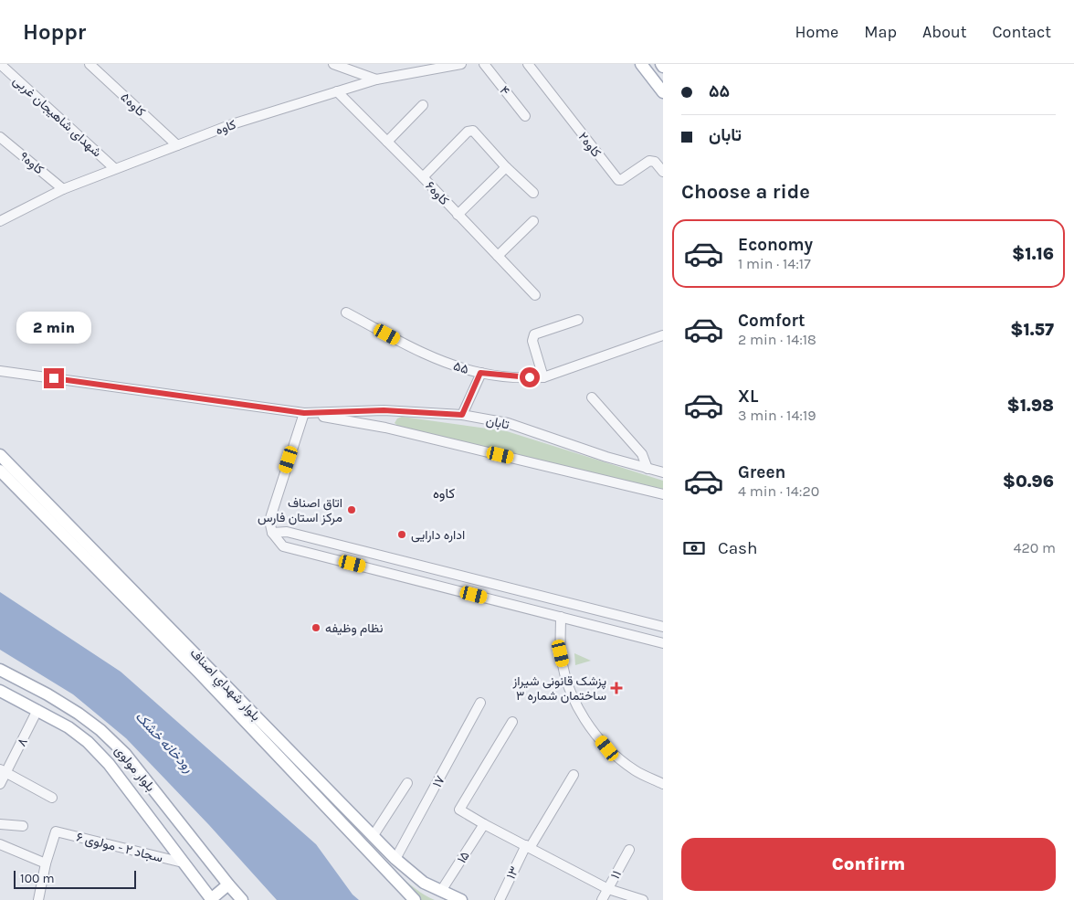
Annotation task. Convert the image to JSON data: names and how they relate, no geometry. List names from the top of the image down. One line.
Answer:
{"streets":{"main road":["بلوار شهداي اصناف","بلوار مولوی"],"street":["۴","کاوه۵","شهدای شاهیجان غربی","کاوه","کاوه۲","کاوه۹","کاوه۶","۵۵","تابان","۸","۱۷","سجاد ۲ - مولوی ۶","۱۵","۱۳","۱۱"]},"crossings":[["کاوه۵","کاوه"],["شهدای شاهیجان غربی","کاوه"],["کاوه","کاوه۹"],["کاوه","کاوه۶"],["بلوار شهداي اصناف","۱۷"],["بلوار شهداي اصناف","۱۵"],["۸","بلوار مولوی"],["بلوار مولوی","سجاد ۲ - مولوی ۶"]],"districts":["کاوه"],"water":["رودخانه خشک"],"places":{"other":["اتاق اصناف مرکز استان فارس","اداره دارایی","نظام وظیفه"],"health":["پزشک قانونی شیراز ساختمان شماره ٣"]},"scale_bar":"100 m","page":{"header":"Hoppr","nav":["Home","Map","About","Contact"],"banner":["۵۵","تابان"],"heading":"Choose a ride","list":[{"name":"Economy","note":"1 min · 14:17","value":"$1.16"},{"name":"Comfort","note":"2 min · 14:18","value":"$1.57"},{"name":"XL","note":"3 min · 14:19","value":"$1.98"},{"name":"Green","note":"4 min · 14:20","value":"$0.96"}],"bubble":"2 min","pay":["Cash","420 m"],"buttons":"Confirm","scale":"100 m"}}
